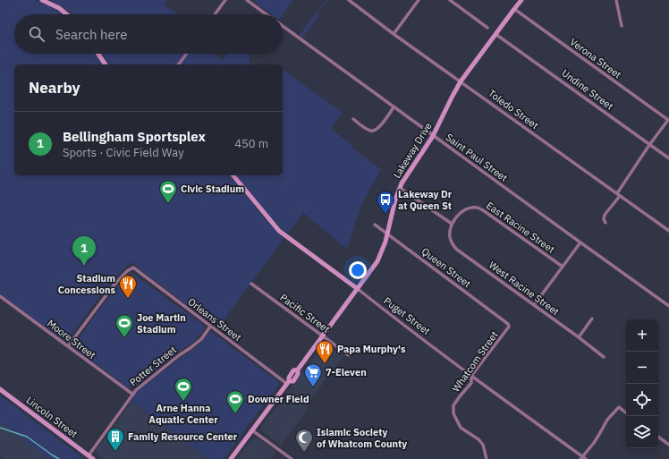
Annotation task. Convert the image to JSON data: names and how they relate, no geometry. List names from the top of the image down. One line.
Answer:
{"streets":{"main road":["Lakeway Drive","Puget Street","Lincoln Street"],"street":["Verona Street","Undine Street","Toledo Street","Saint Paul Street","East Racine Street","Queen Street","West Racine Street","Pacific Street","Orleans Street","Moore Street","Whatcom Street","Potter Street"]},"crossings":[["Verona Street","Lakeway Drive"],["Undine Street","Lakeway Drive"],["Toledo Street","Lakeway Drive"],["Lakeway Drive","Saint Paul Street"],["Lakeway Drive","Queen Street"],["Lakeway Drive","Pacific Street"],["Lakeway Drive","Puget Street"],["Lakeway Drive","Orleans Street"],["East Racine Street","West Racine Street"],["Queen Street","Whatcom Street"],["Puget Street","Whatcom Street"],["Orleans Street","Moore Street"],["Orleans Street","Potter Street"],["Moore Street","Potter Street"],["Potter Street","Lincoln Street"]],"places":{"sports":["Civic Stadium","Joe Martin Stadium","Arne Hanna Aquatic Center","Downer Field"],"bus stop":["Lakeway Dr at Queen St"],"restaurant":["Stadium Concessions","Papa Murphy's"],"supermarket":["7-Eleven"],"building":["Family Resource Center"],"mosque":["Islamic Society of Whatcom County"]},"page":{"search":"Search here","heading":"Nearby","list":[{"mark":"1","name":"Bellingham Sportsplex","note":"Sports · Civic Field Way","value":"450 m"}],"pins":"1","map_buttons":["+","−"]}}
